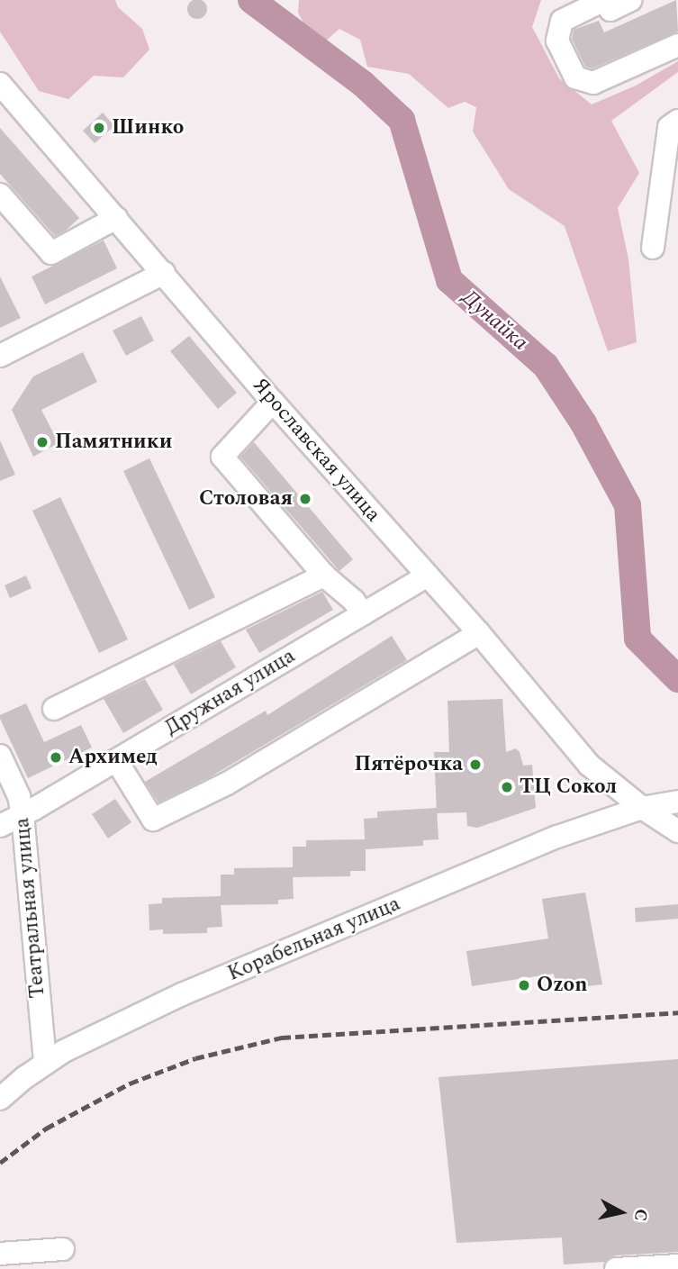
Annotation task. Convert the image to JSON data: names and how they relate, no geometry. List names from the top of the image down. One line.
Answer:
{"streets":{"street":["Ярославская улица","Дружная улица","Театральная улица","Корабельная улица"]},"crossings":[["Ярославская улица","Дружная улица"],["Ярославская улица","Корабельная улица"],["Дружная улица","Театральная улица"],["Театральная улица","Корабельная улица"]],"water":["Дунайка"],"places":["Шинко","Памятники","Столовая","Архимед","Пятёрочка","ТЦ Сокол","Ozon"],"north":"right"}
